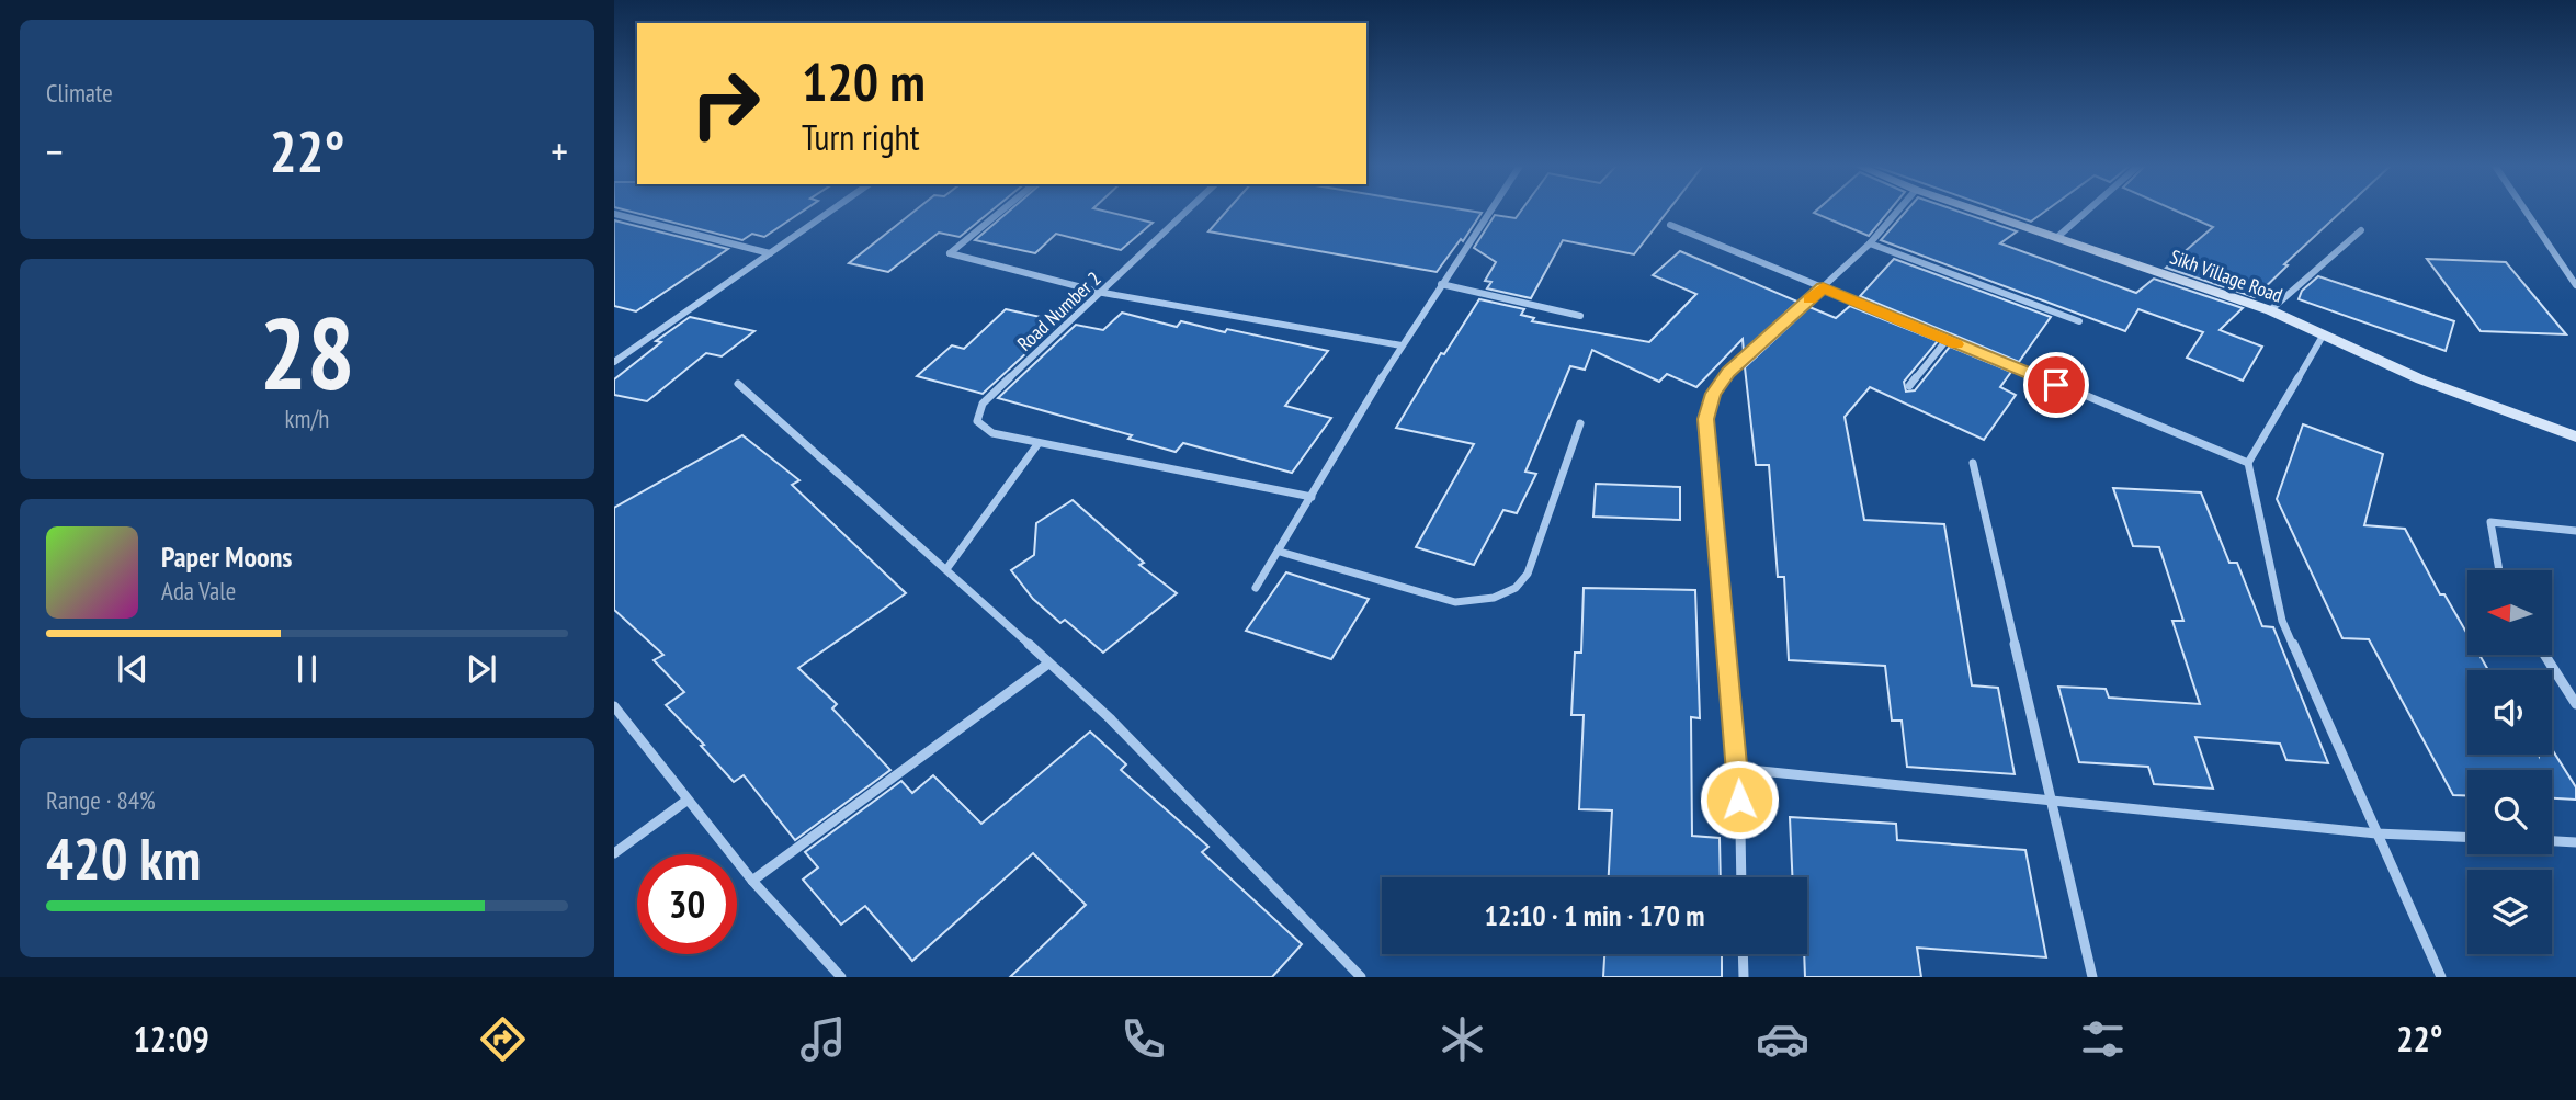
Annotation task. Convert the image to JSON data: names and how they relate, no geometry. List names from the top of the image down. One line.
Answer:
{"streets":{"main road":["Sikh Village Road"],"street":["Road Number 2"]},"north":"left","page":{"tile":["Climate",["28","km/h"],["Range · 84%","420 km"]],"turn":["120 m","Turn right"],"heat":["−","22°","+"],"song":["Paper Moons","Ada Vale"],"limit":"30","trip":"12:10 · 1 min · 170 m","tabs":["12:09","22°"]}}
